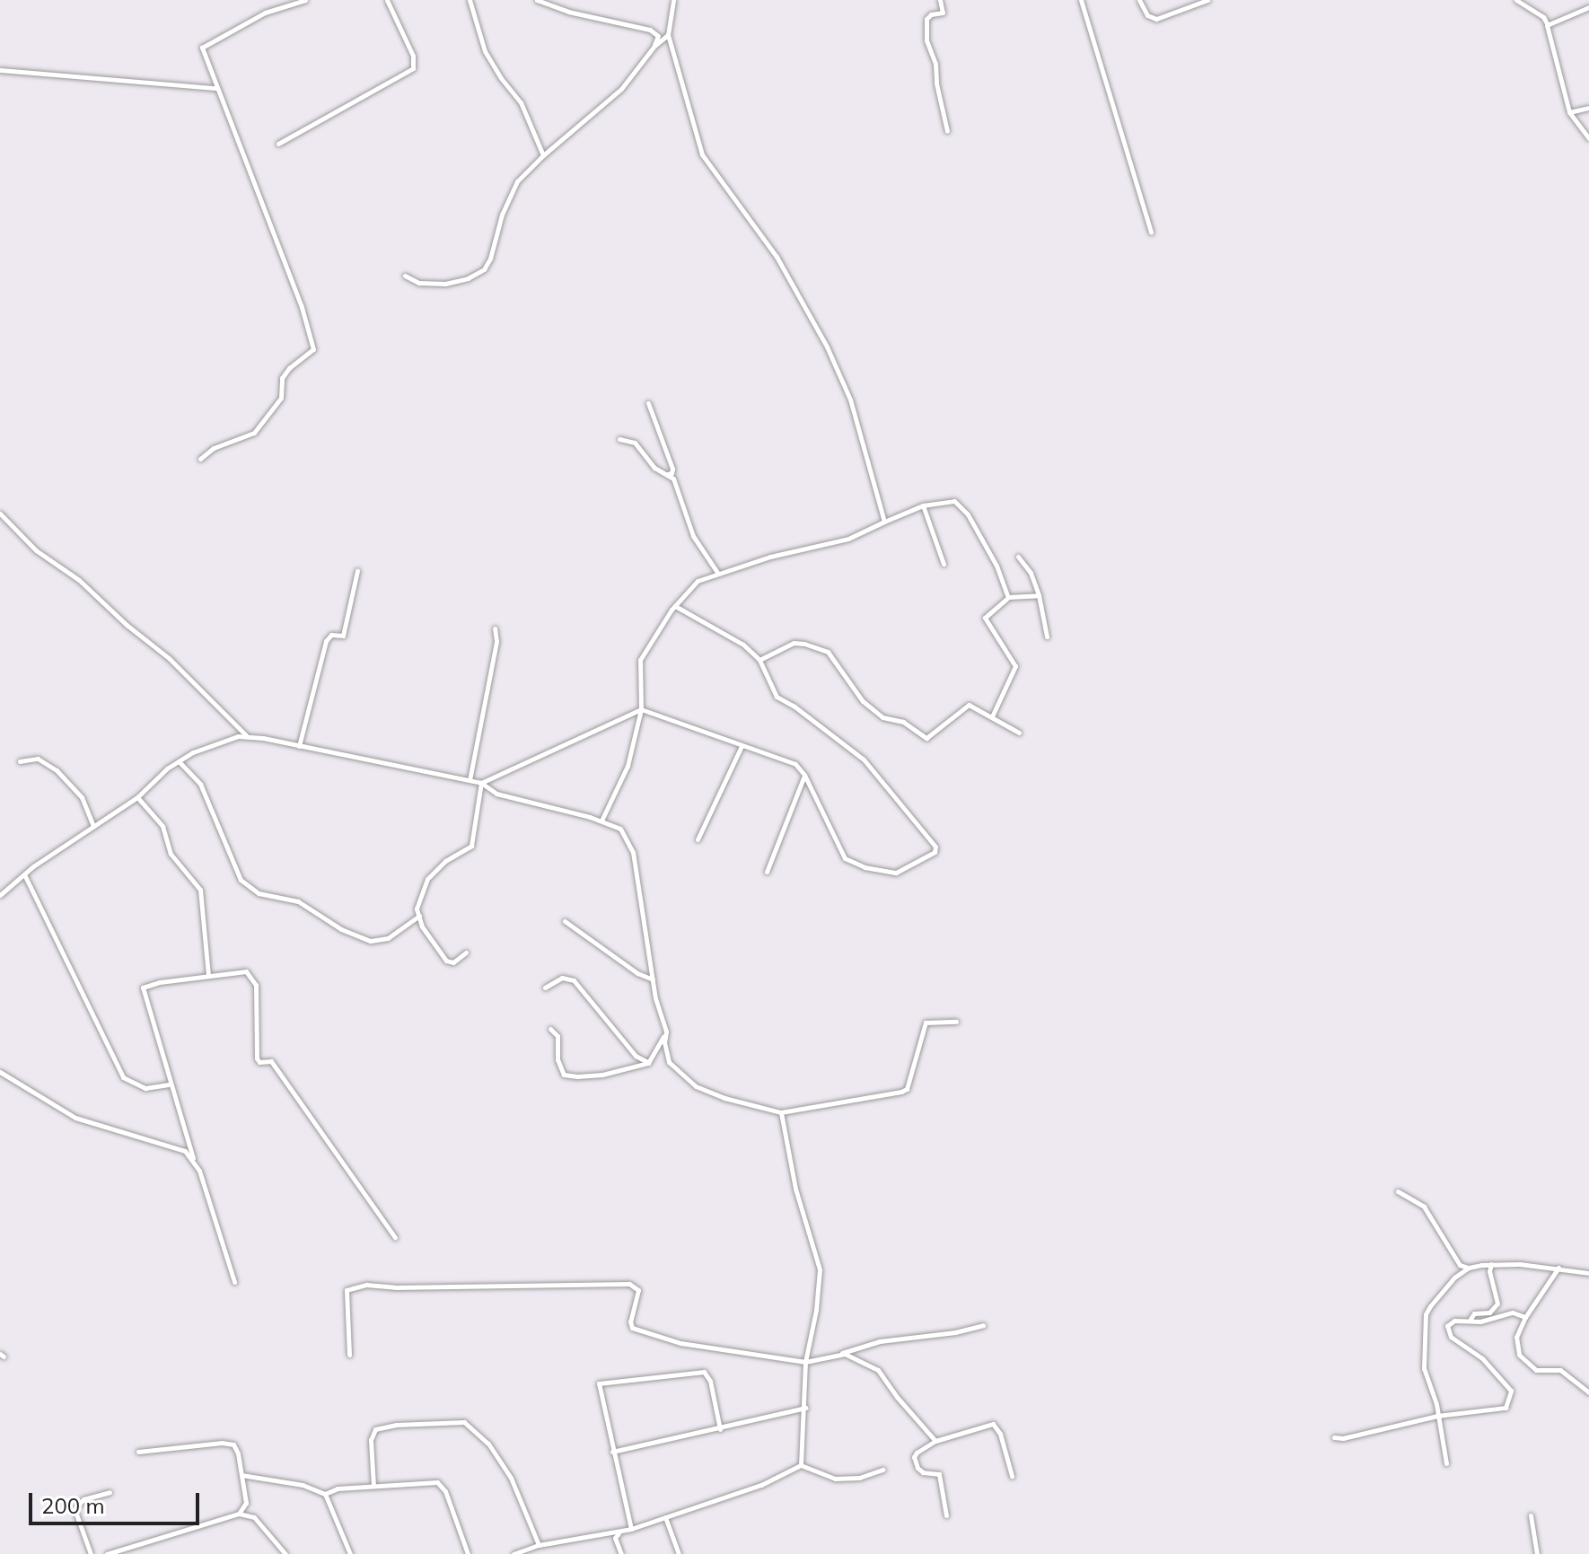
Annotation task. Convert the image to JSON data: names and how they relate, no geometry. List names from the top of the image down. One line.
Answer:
{"scale_bar":"200 m"}
